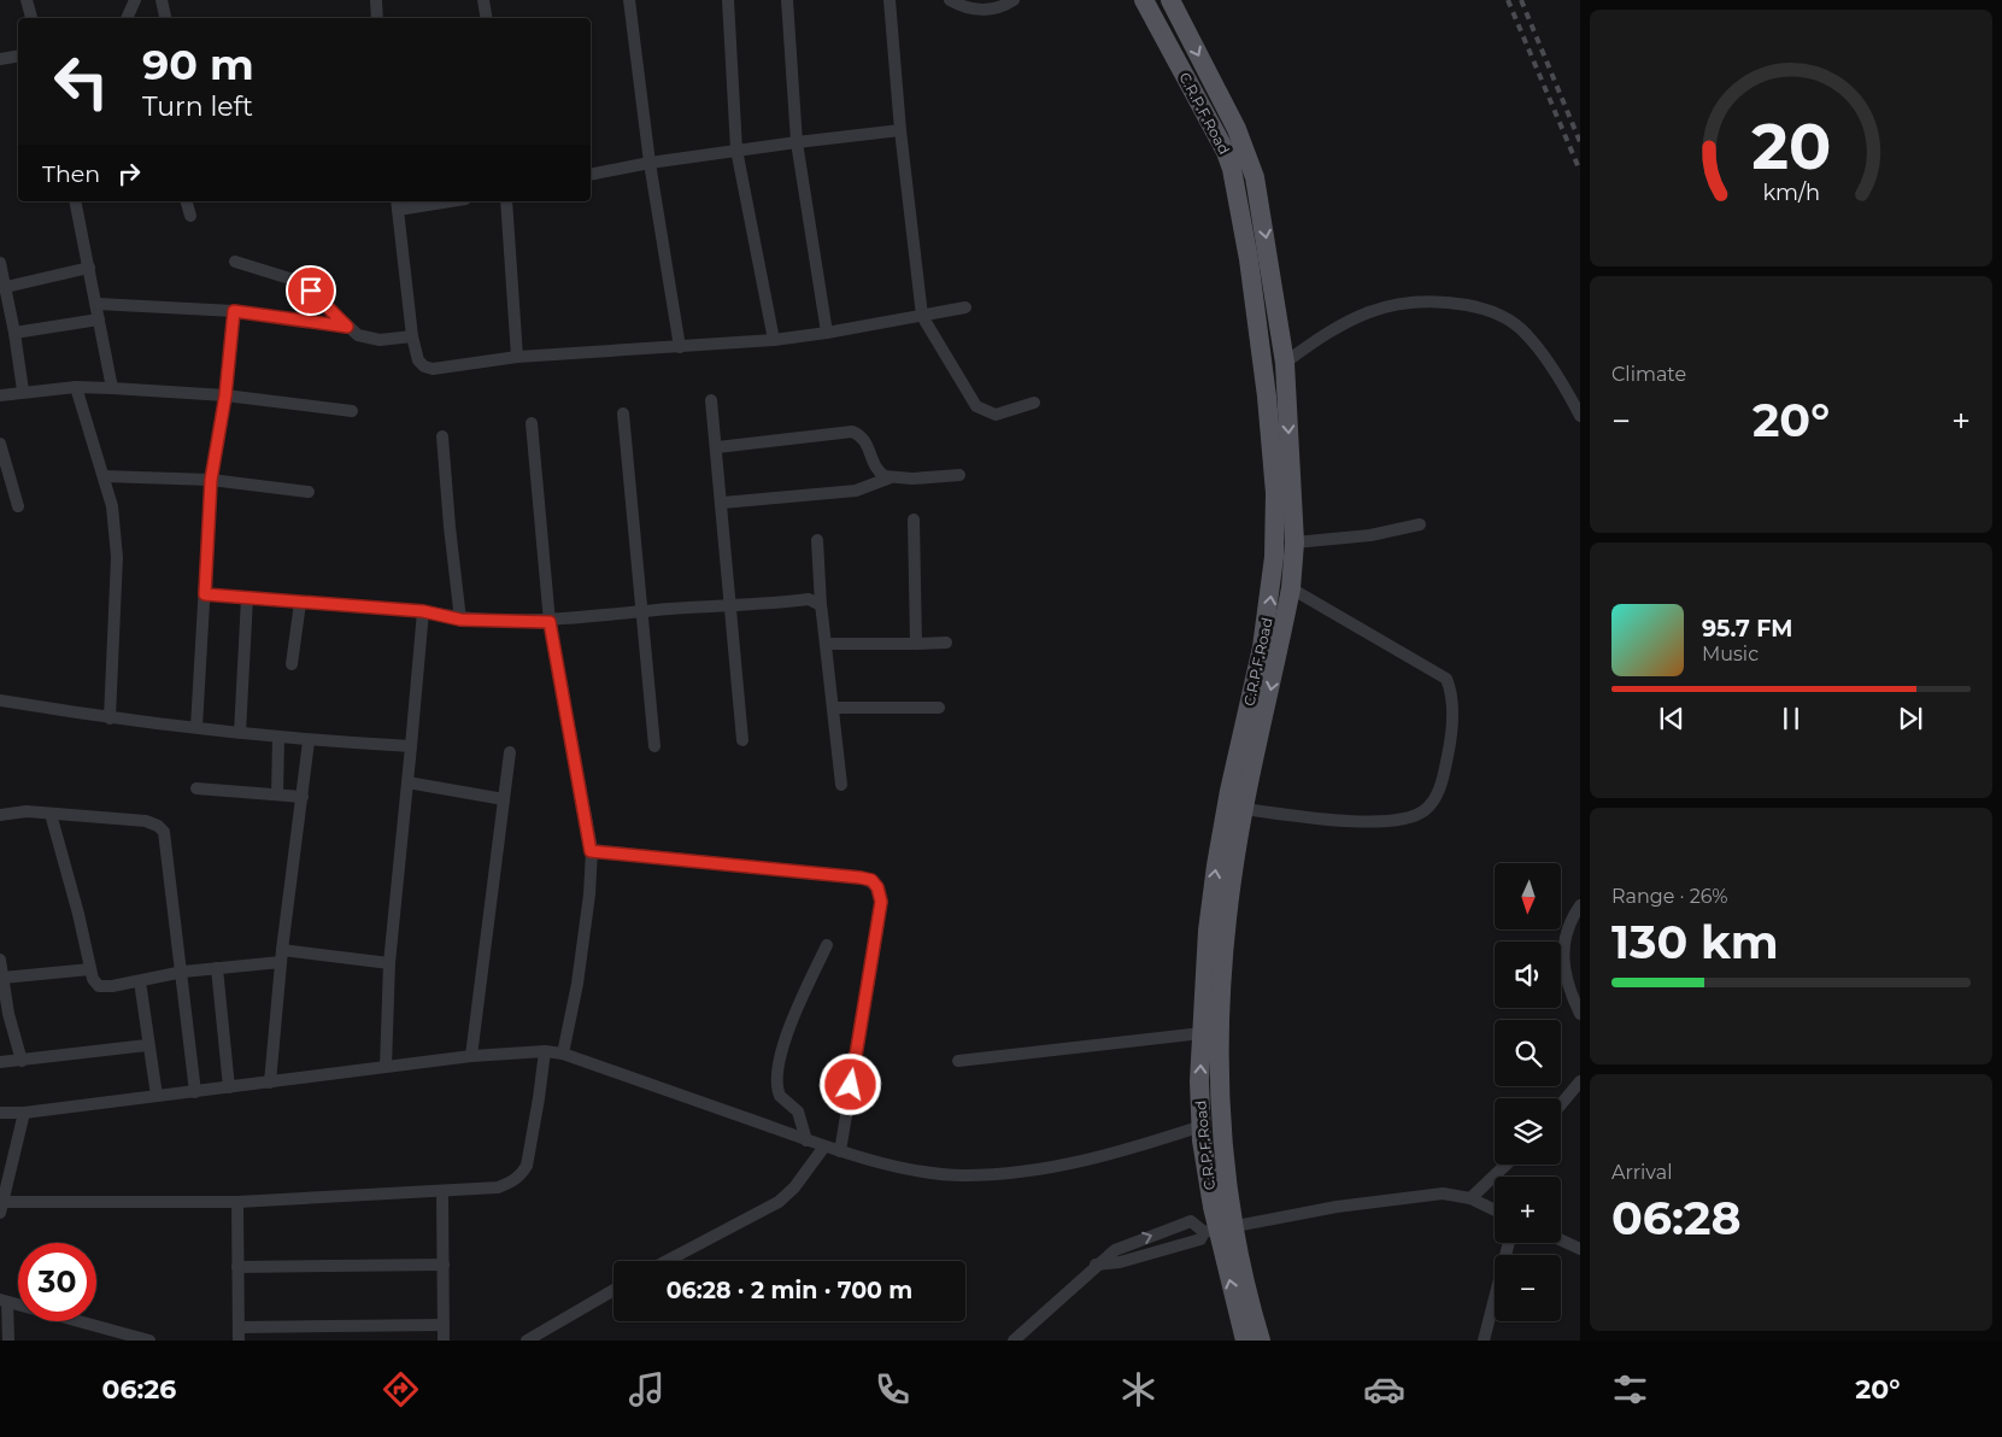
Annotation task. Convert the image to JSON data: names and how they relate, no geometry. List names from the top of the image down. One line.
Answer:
{"streets":{"main road":["C.R.P.F.Road"]},"north":"bottom","page":{"turn":["90 m","Turn left"],"then":"Then","tile":["Climate",["Range · 26%","130 km"],["Arrival","06:28"]],"heat":["−","20°","+"],"song":["95.7 FM","Music"],"map_buttons":["+","−"],"limit":"30","trip":"06:28 · 2 min · 700 m","tabs":["06:26","20°"],"gauge":["20","km/h"]}}
